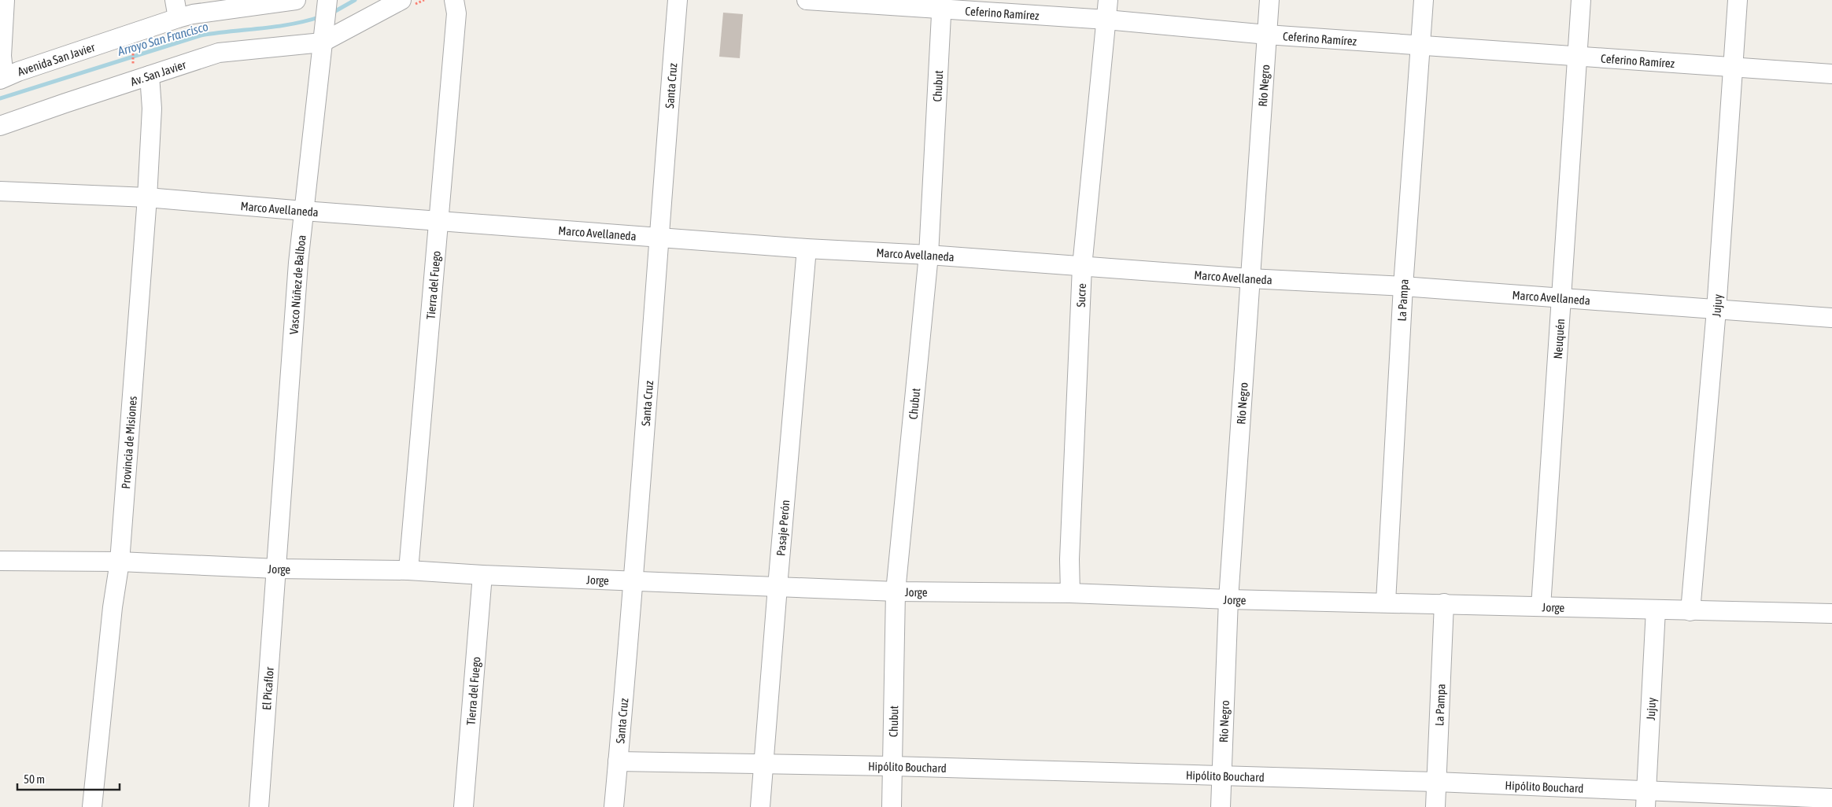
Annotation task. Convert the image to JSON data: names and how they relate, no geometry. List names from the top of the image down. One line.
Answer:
{"streets":{"street":["Ceferino Ramírez","Avenida San Javier","Av. San Javier","Santa Cruz","Chubut","Río Negro","Marco Avellaneda","Vasco Núñez de Balboa","Tierra del Fuego","Sucre","La Pampa","Jujuy","Neuquén","Provincia de Misiones","Pasaje Perón","Jorge","El Picaflor","Hipólito Bouchard"]},"crossings":[["Ceferino Ramírez","Chubut"],["Ceferino Ramírez","Río Negro"],["Ceferino Ramírez","Sucre"],["Ceferino Ramírez","La Pampa"],["Ceferino Ramírez","Jujuy"],["Ceferino Ramírez","Neuquén"],["Av. San Javier","Vasco Núñez de Balboa"],["Av. San Javier","Provincia de Misiones"],["Santa Cruz","Marco Avellaneda"],["Santa Cruz","Jorge"],["Santa Cruz","Hipólito Bouchard"],["Chubut","Marco Avellaneda"],["Chubut","Jorge"],["Chubut","Hipólito Bouchard"],["Río Negro","Marco Avellaneda"],["Río Negro","Jorge"],["Río Negro","Hipólito Bouchard"],["Marco Avellaneda","Vasco Núñez de Balboa"],["Marco Avellaneda","Tierra del Fuego"],["Marco Avellaneda","Sucre"],["Marco Avellaneda","La Pampa"],["Marco Avellaneda","Jujuy"],["Marco Avellaneda","Neuquén"],["Marco Avellaneda","Provincia de Misiones"],["Marco Avellaneda","Pasaje Perón"],["Vasco Núñez de Balboa","Jorge"],["Vasco Núñez de Balboa","El Picaflor"],["Tierra del Fuego","Jorge"],["Sucre","Jorge"],["La Pampa","Jorge"],["La Pampa","Hipólito Bouchard"],["Jujuy","Jorge"],["Jujuy","Hipólito Bouchard"],["Neuquén","Jorge"],["Provincia de Misiones","Jorge"],["Pasaje Perón","Jorge"],["Pasaje Perón","Hipólito Bouchard"],["Jorge","El Picaflor"]],"water":["Arroyo San Francisco"],"scale_bar":"50 m"}
